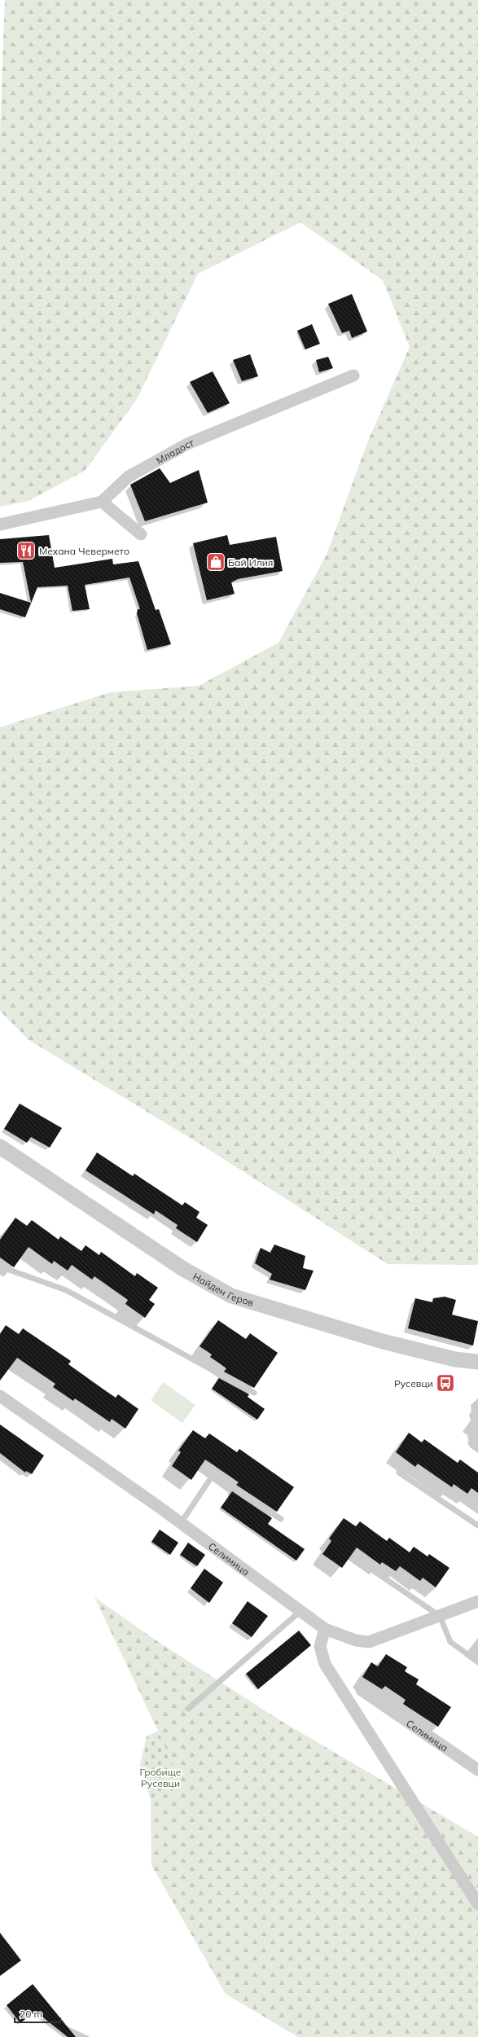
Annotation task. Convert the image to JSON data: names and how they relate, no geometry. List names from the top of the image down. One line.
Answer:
{"streets":{"street":["Младост","Найден Геров","Селимица"]},"parks":["Гробище Русевци"],"places":{"restaurant":["Механа Чевермето"],"shop":["Бай Илия"],"bus stop":["Русевци"]},"scale_bar":"20 m"}
